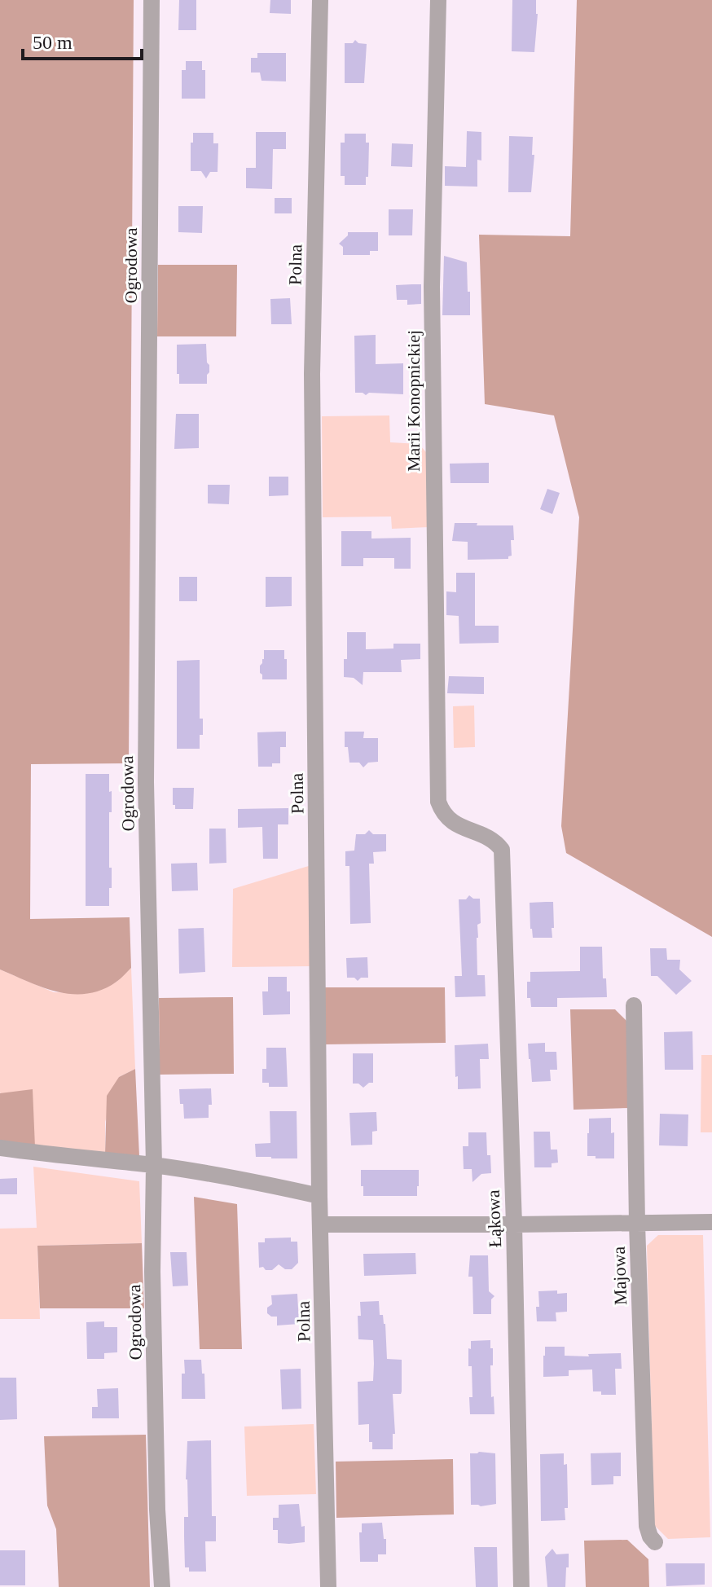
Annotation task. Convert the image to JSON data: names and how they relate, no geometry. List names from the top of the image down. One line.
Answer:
{"streets":{"street":["Polna","Ogrodowa","Marii Konopnickiej","Łąkowa","Majowa"]},"crossings":[["Marii Konopnickiej","Łąkowa"]],"scale_bar":"50 m"}
